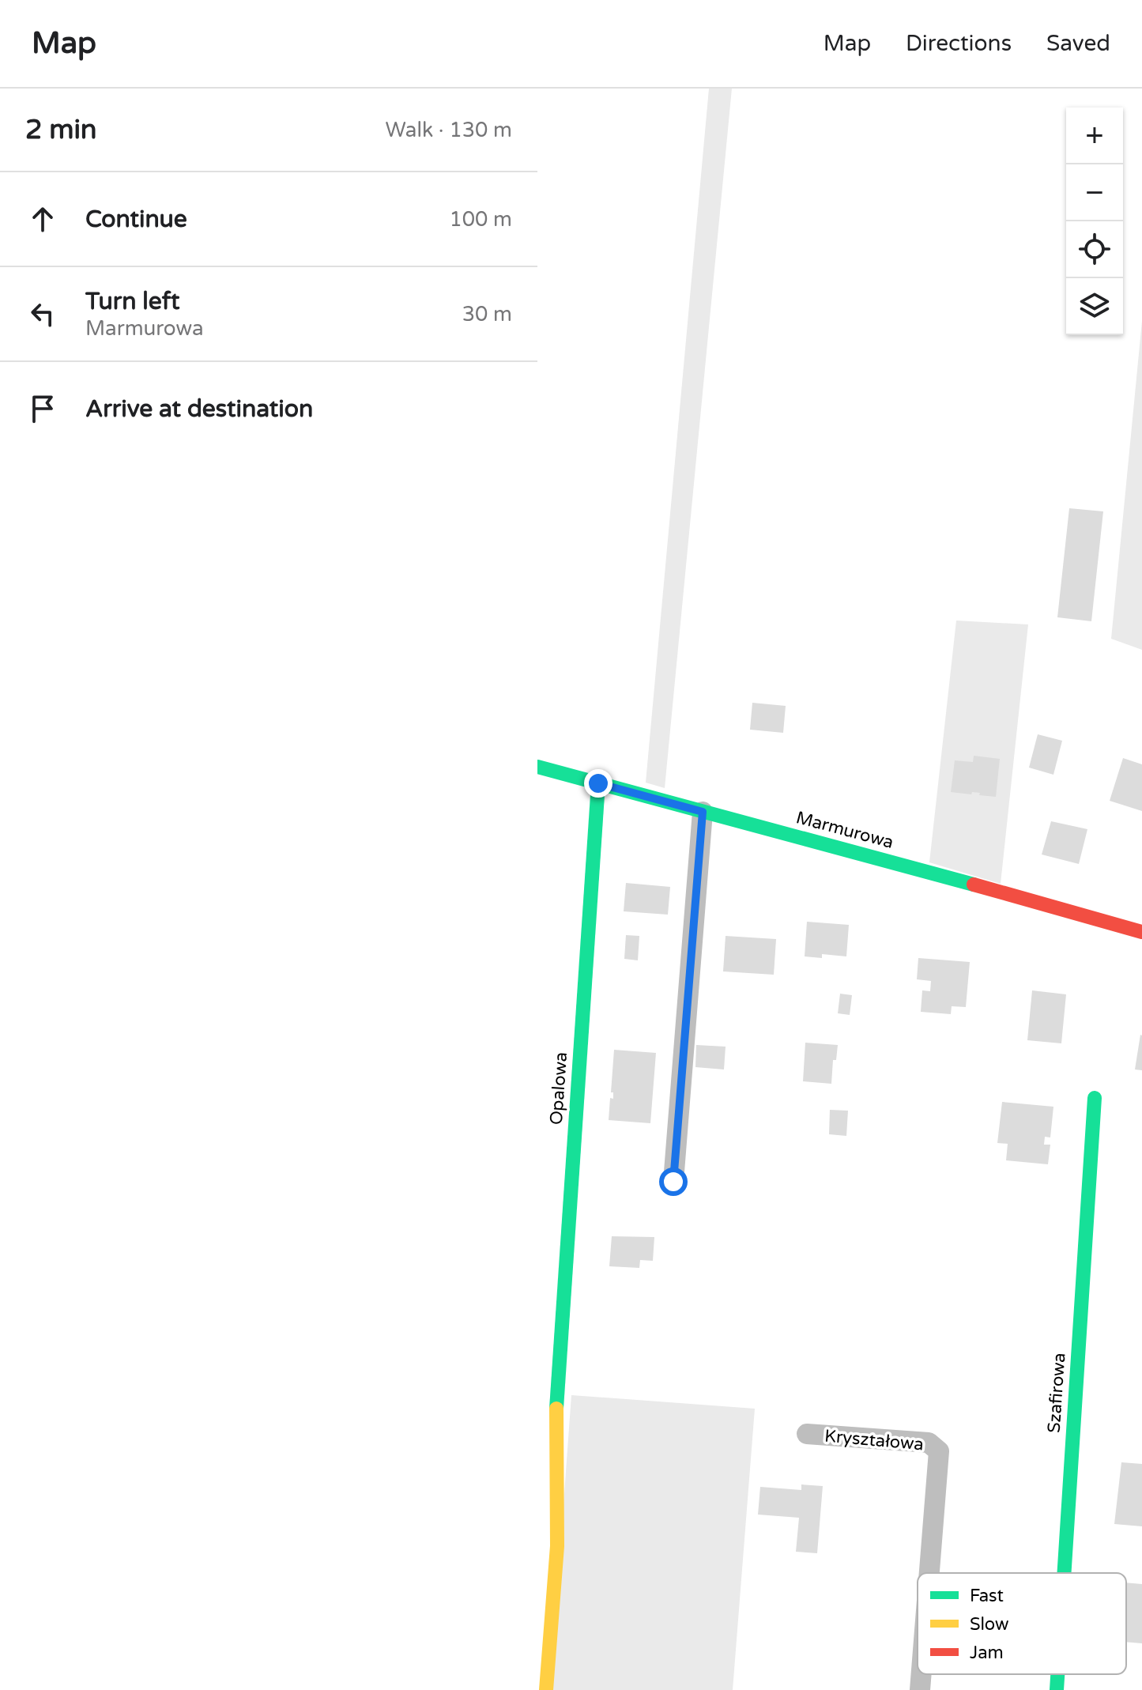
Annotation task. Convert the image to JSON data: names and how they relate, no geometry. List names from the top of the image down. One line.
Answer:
{"streets":{"street":["Marmurowa","Opalowa","Szafirowa","Kryształowa"]},"crossings":[["Marmurowa","Opalowa"]],"legend":["Fast","Slow","Jam"],"page":{"header":"Map","nav":["Map","Directions","Saved"],"heading":["2 min","Walk · 130 m"],"map_buttons":["+","−"],"list":[["Continue","100 m"],["Turn left","Marmurowa","30 m"],"Arrive at destination"]}}
